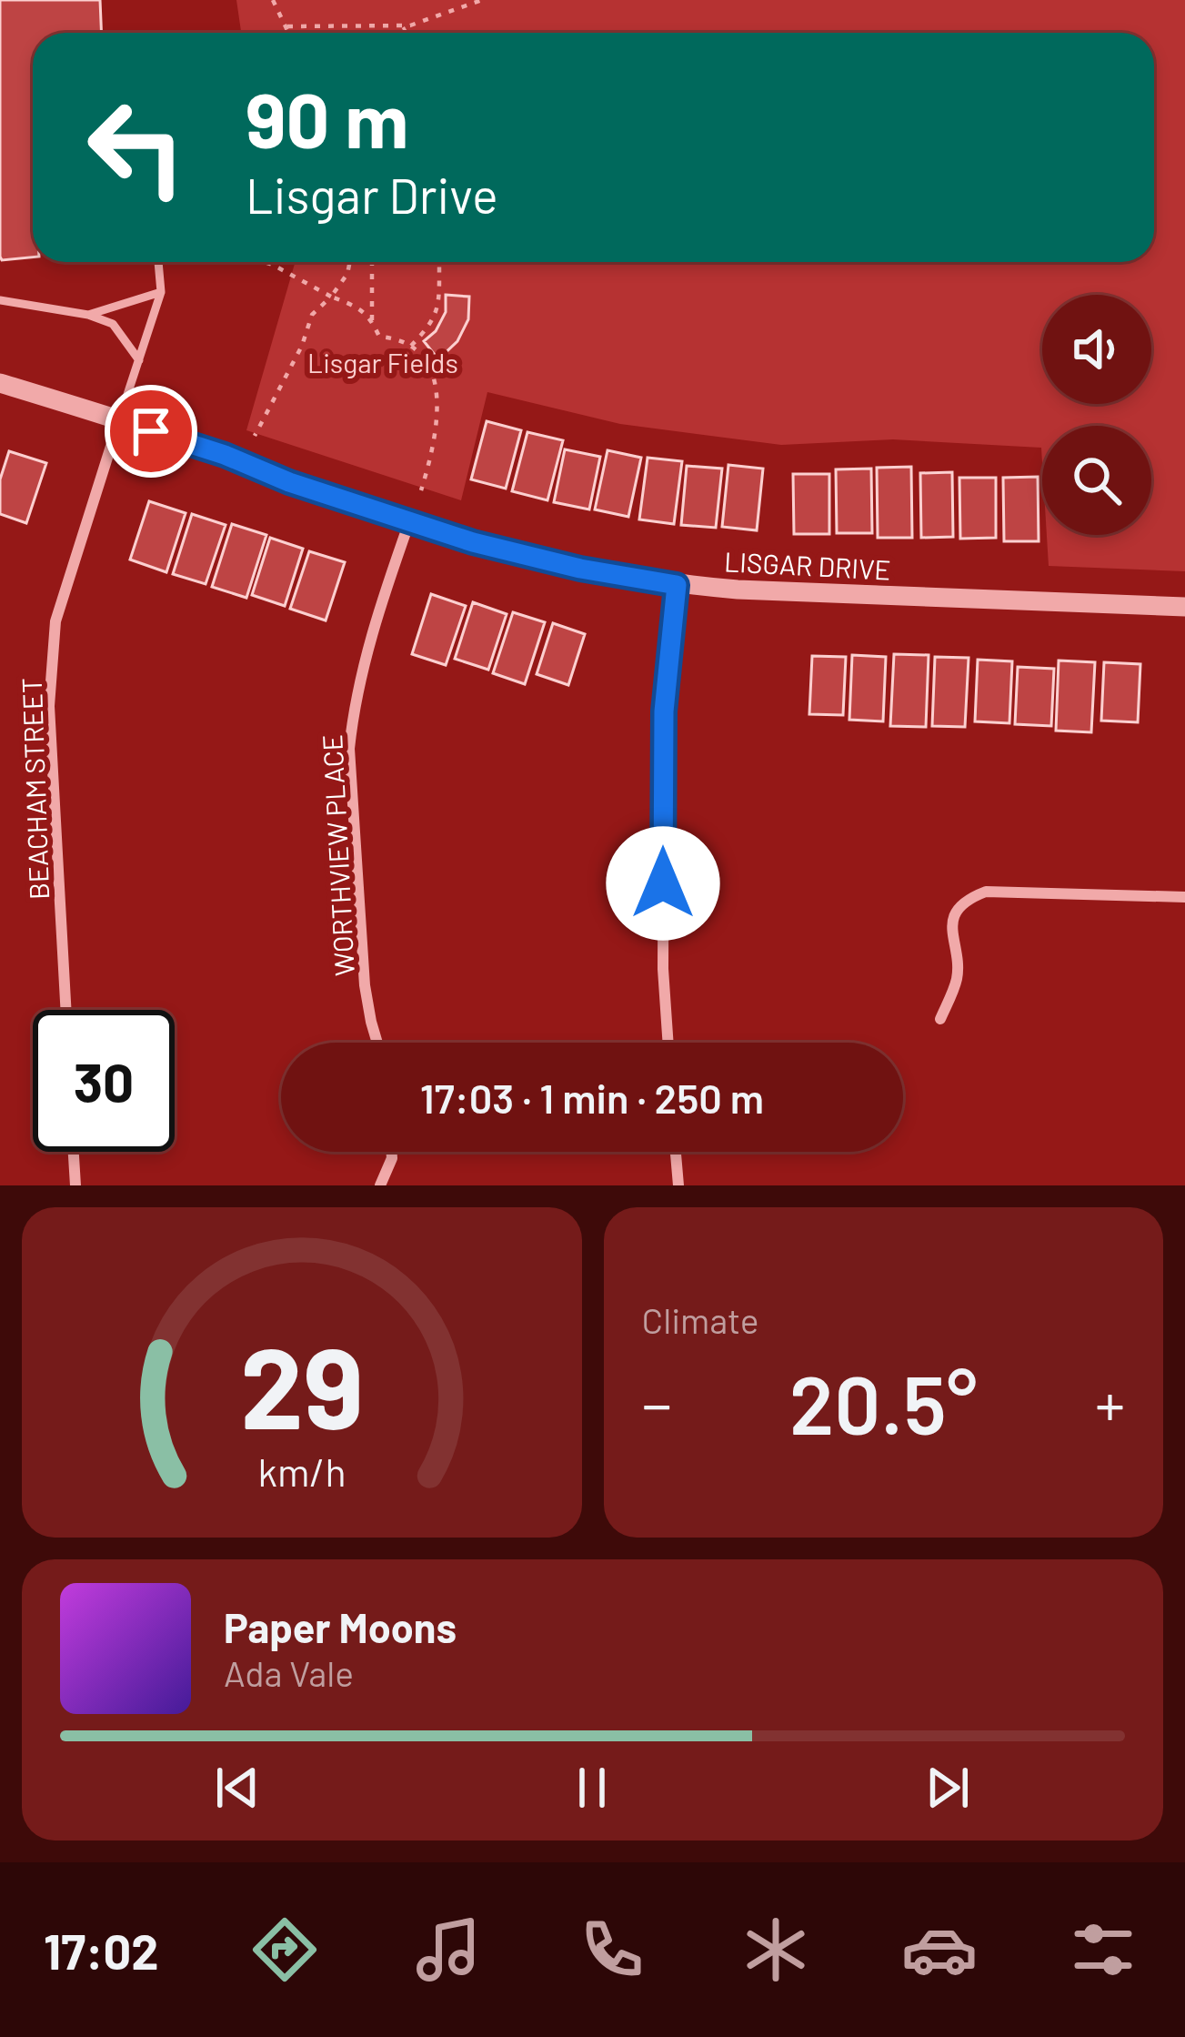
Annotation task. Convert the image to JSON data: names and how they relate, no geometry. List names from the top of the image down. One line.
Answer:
{"streets":{"street":["LISGAR DRIVE","BEACHAM STREET","WORTHVIEW PLACE"]},"crossings":[["LISGAR DRIVE","BEACHAM STREET"],["LISGAR DRIVE","WORTHVIEW PLACE"]],"parks":["Lisgar Fields"],"page":{"turn":["90 m","Lisgar Drive"],"limit":"30","trip":"17:03 · 1 min · 250 m","tile":"Climate","heat":["−","20.5°","+"],"song":["Paper Moons","Ada Vale"],"tabs":"17:02","gauge":["29","km/h"]}}
